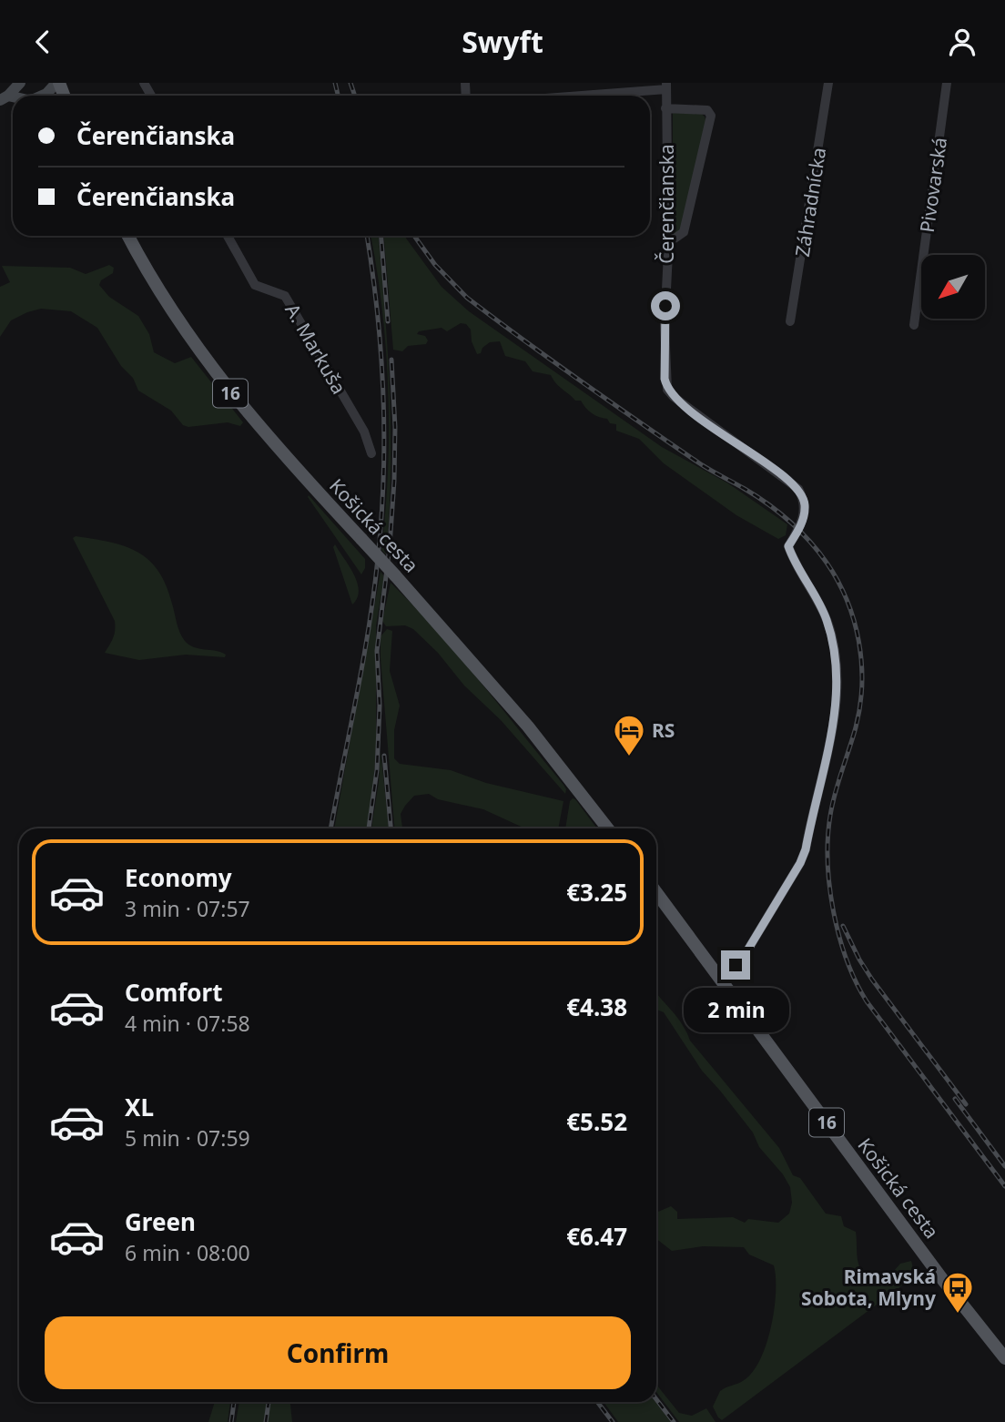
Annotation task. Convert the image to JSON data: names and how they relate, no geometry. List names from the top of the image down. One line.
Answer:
{"streets":{"main road":["16","Košická cesta"],"street":["Pivovarská","Záhradnícka","Čerenčianska","A. Markuša"]},"crossings":[["Čerenčianska","Košická cesta"]],"places":{"hotel":["RS"],"bus stop":["Rimavská Sobota, Mlyny"]},"north":"bottom left","page":{"header":"Swyft","banner":["Čerenčianska","Čerenčianska"],"list":[{"name":"Economy","note":"3 min · 07:57","value":"€3.25"},{"name":"Comfort","note":"4 min · 07:58","value":"€4.38"},{"name":"XL","note":"5 min · 07:59","value":"€5.52"},{"name":"Green","note":"6 min · 08:00","value":"€6.47"}],"bubble":"2 min","buttons":"Confirm"}}
